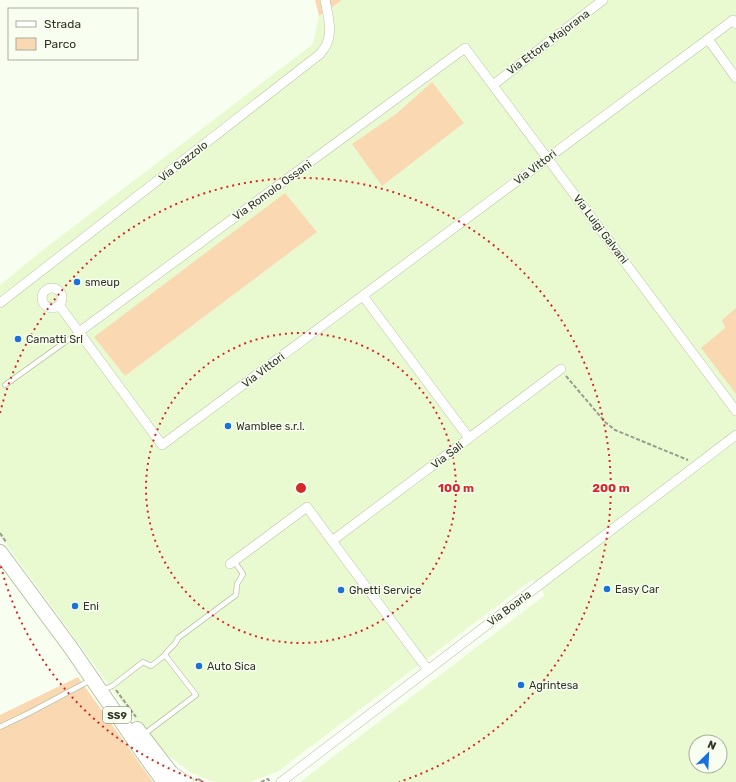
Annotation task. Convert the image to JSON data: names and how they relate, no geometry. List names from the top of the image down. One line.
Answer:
{"streets":{"main road":["SS9"],"street":["Via Ettore Majorana","Via Gazzolo","Via Vittori","Via Romolo Ossani","Via Luigi Galvani","Via Sali","Via Boaria"]},"crossings":[["Via Ettore Majorana","Via Luigi Galvani"],["Via Vittori","Via Romolo Ossani"],["Via Vittori","Via Luigi Galvani"],["Via Romolo Ossani","Via Luigi Galvani"]],"places":["smeup","Camatti Srl","Wamblee s.r.l.","Easy Car","Ghetti Service","Eni","Auto Sica","Agrintesa"],"legend":["Strada","Parco"],"north":"top right","rings":["100 m","200 m"]}
